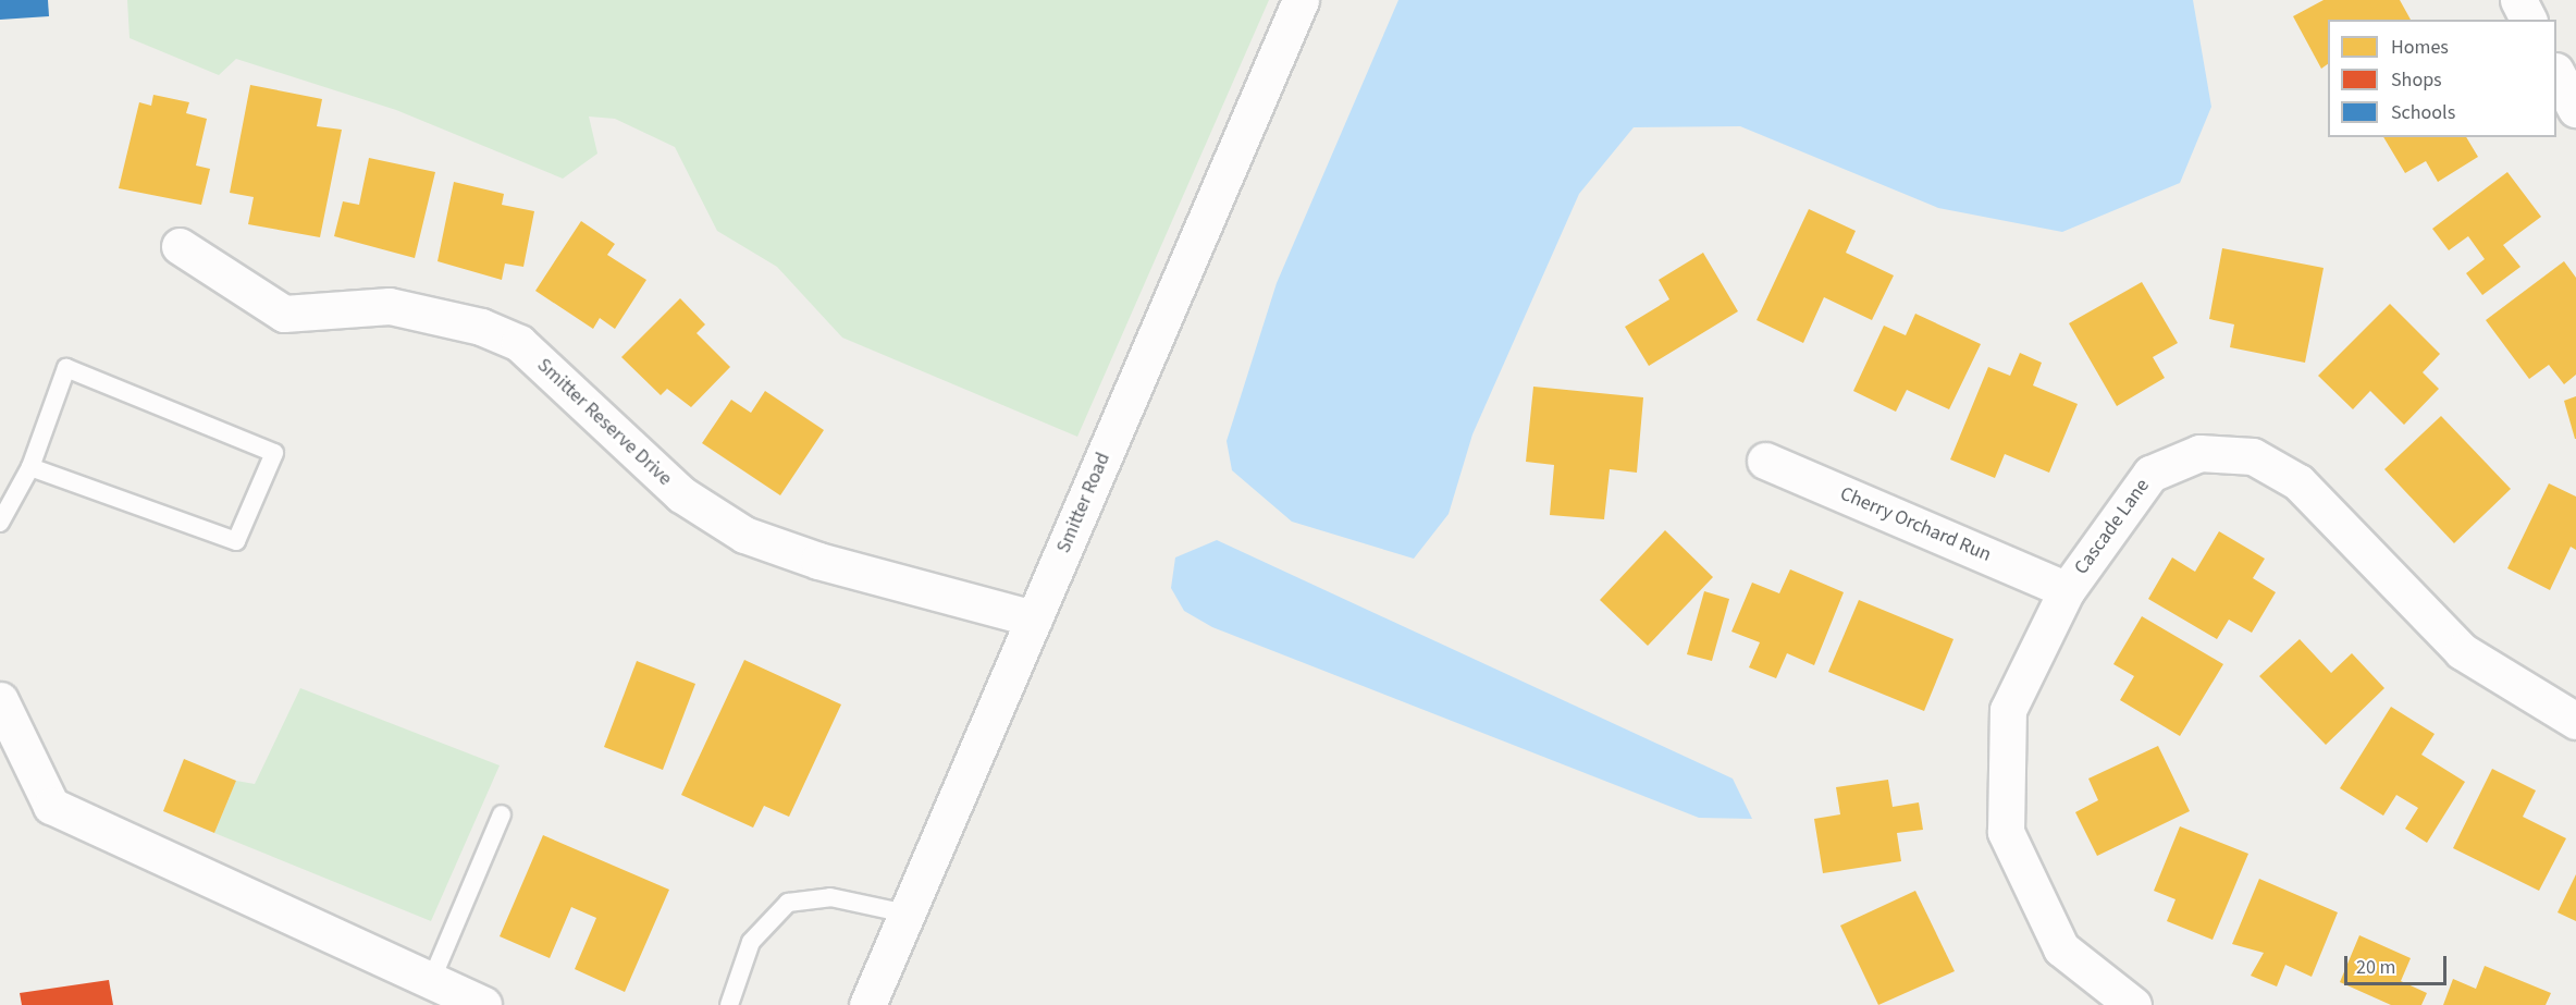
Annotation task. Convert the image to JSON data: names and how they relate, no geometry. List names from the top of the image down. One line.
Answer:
{"streets":{"street":["Smitter Reserve Drive","Smitter Road","Cherry Orchard Run","Cascade Lane"]},"crossings":[["Smitter Reserve Drive","Smitter Road"],["Cherry Orchard Run","Cascade Lane"]],"legend":["Homes","Shops","Schools"],"scale_bar":"20 m"}
